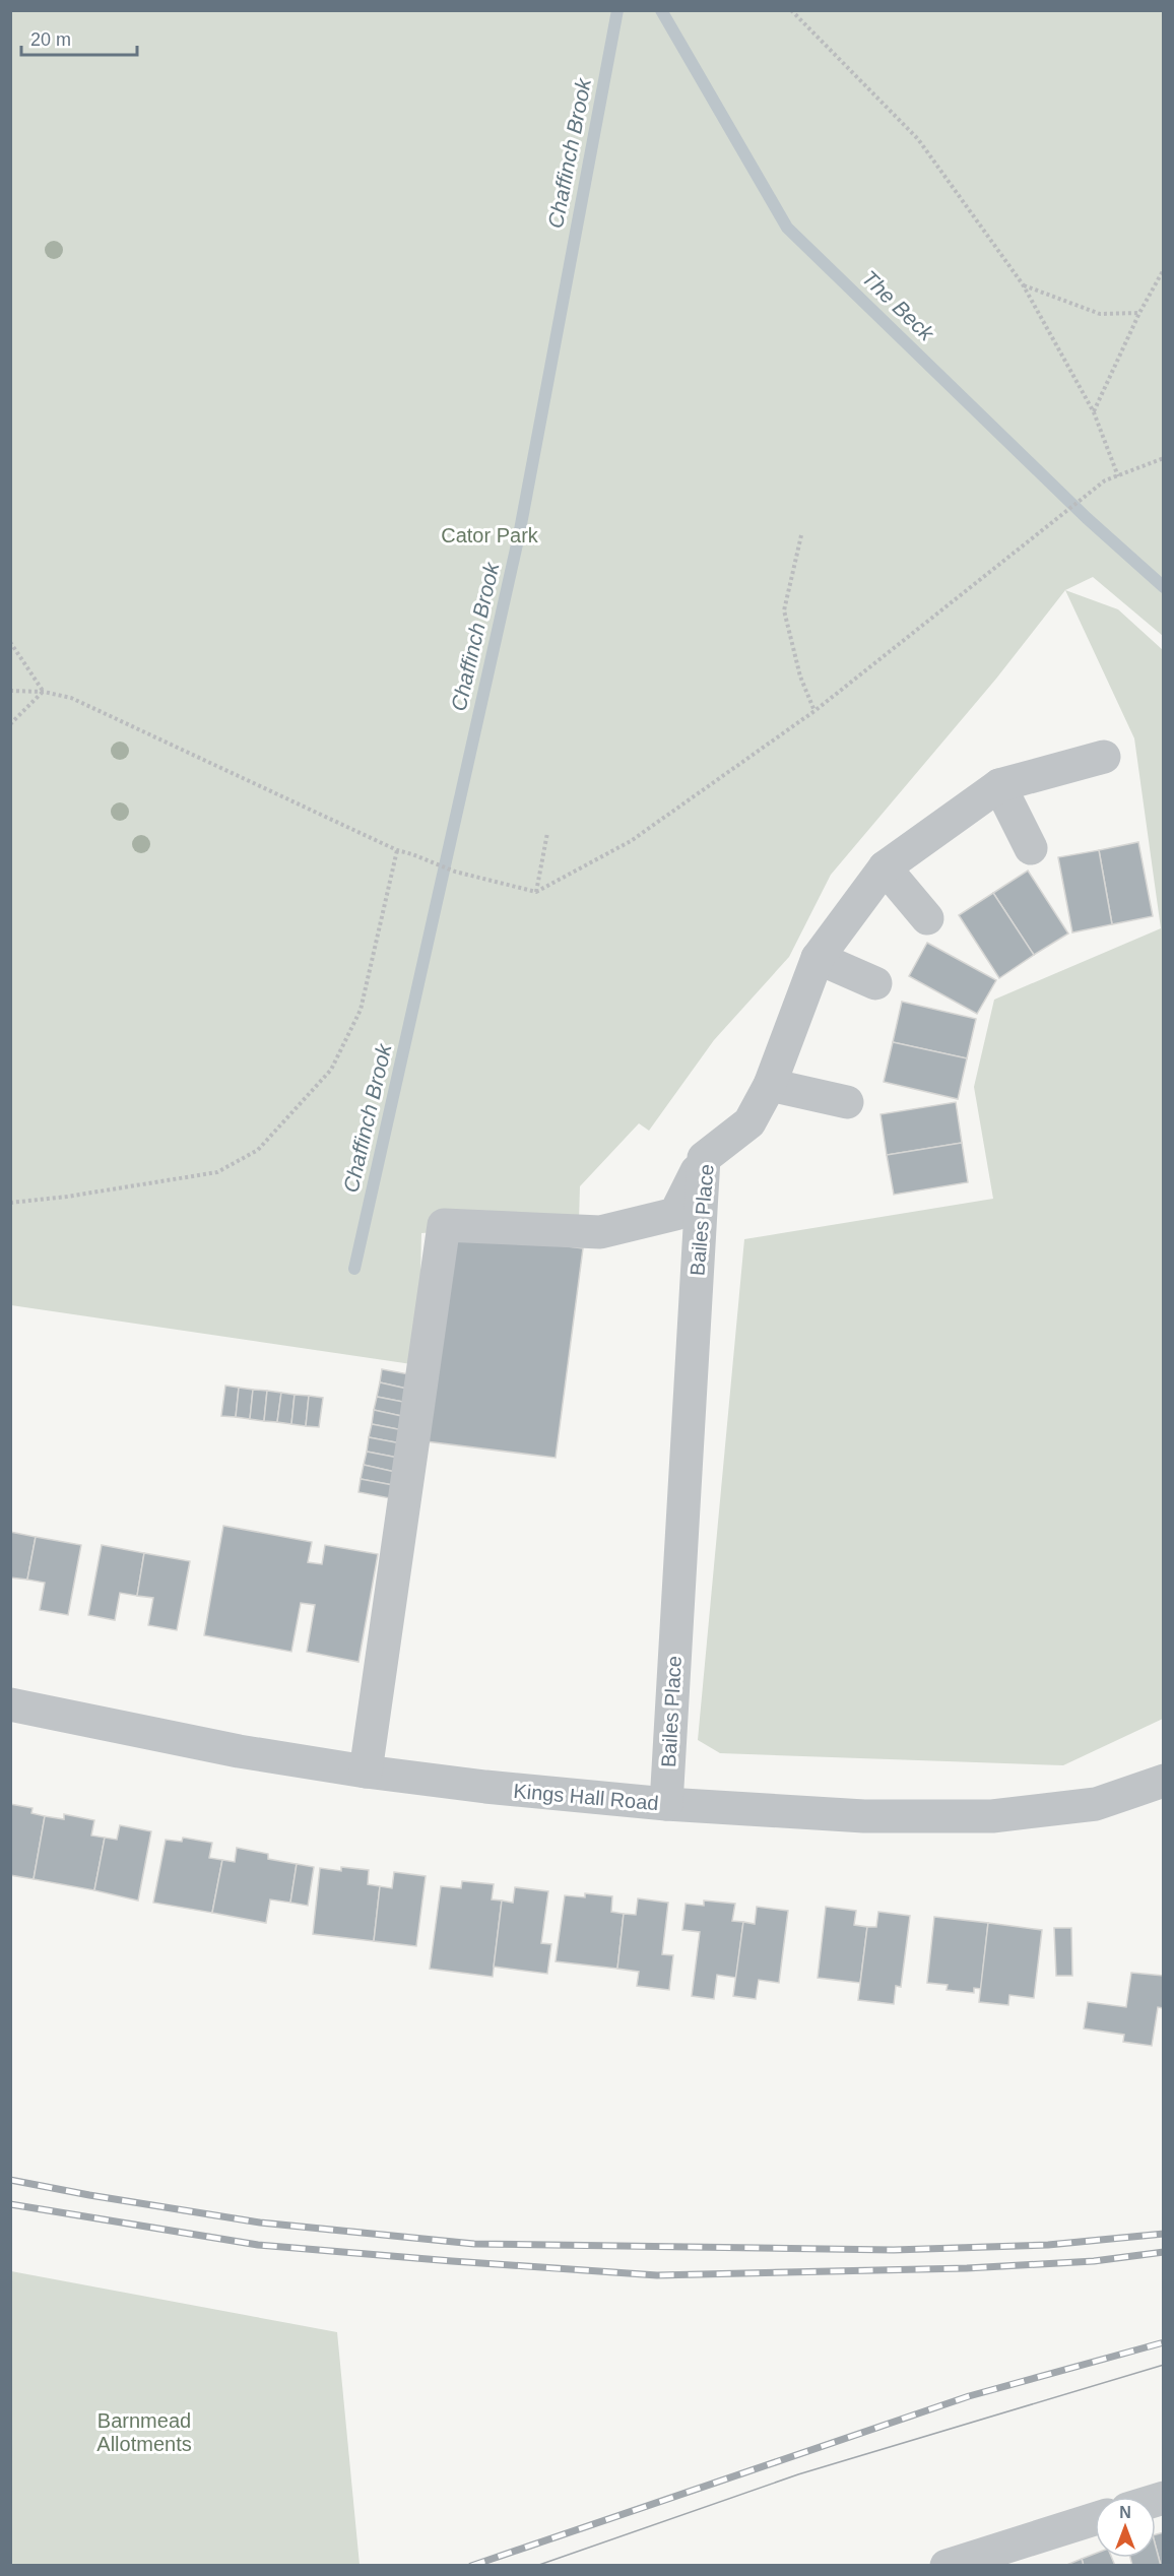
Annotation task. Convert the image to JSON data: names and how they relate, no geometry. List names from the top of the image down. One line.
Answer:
{"streets":{"street":["Bailes Place","Kings Hall Road"]},"crossings":[["Bailes Place","Kings Hall Road"]],"water":["Chaffinch Brook","The Beck"],"parks":["Cator Park","Barnmead Allotments"],"scale_bar":"20 m","north":"top"}
